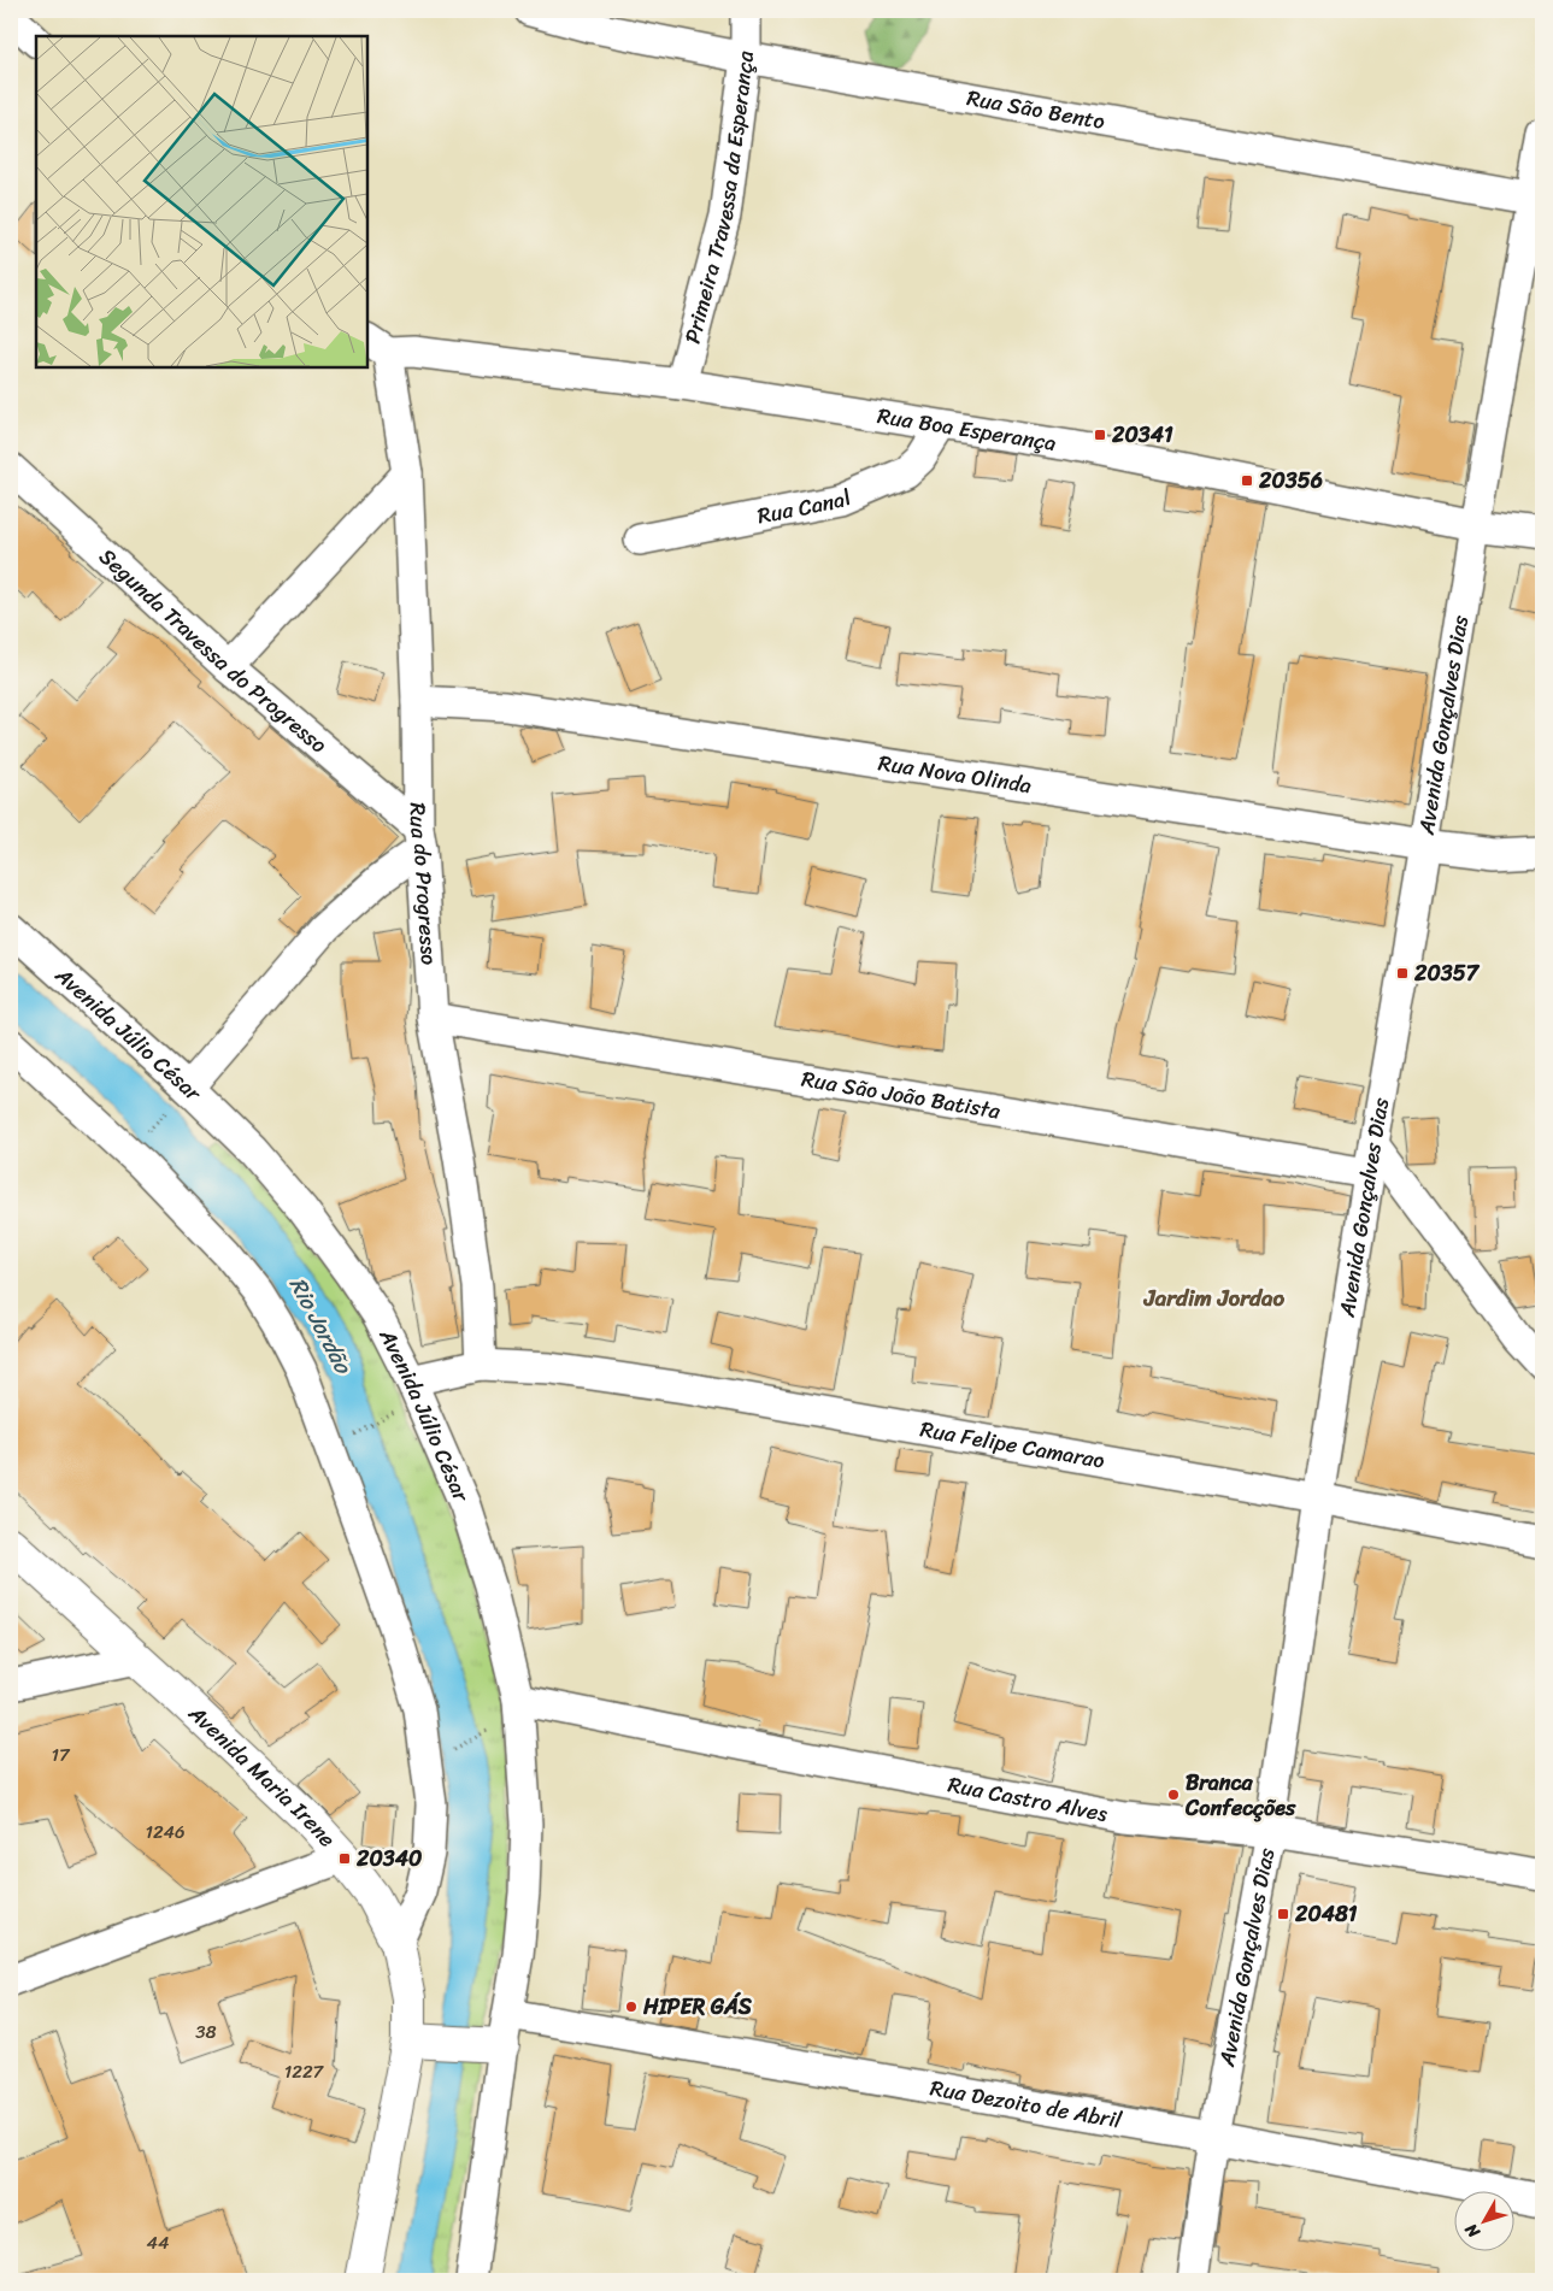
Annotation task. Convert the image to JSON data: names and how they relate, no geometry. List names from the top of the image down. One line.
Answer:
{"streets":{"main road":["Avenida Maria Irene"],"street":["Rua São Bento","Primeira Travessa da Esperança","Rua Boa Esperança","Rua Canal","Segunda Travessa do Progresso","Avenida Gonçalves Dias","Rua Nova Olinda","Rua do Progresso","Avenida Júlio César","Rua São João Batista","Rua Felipe Camarao","Rua Castro Alves","Rua Dezoito de Abril"]},"crossings":[["Rua São Bento","Primeira Travessa da Esperança"],["Rua São Bento","Avenida Gonçalves Dias"],["Primeira Travessa da Esperança","Rua Boa Esperança"],["Rua Boa Esperança","Rua Canal"],["Rua Boa Esperança","Avenida Gonçalves Dias"],["Rua Boa Esperança","Rua do Progresso"],["Segunda Travessa do Progresso","Rua do Progresso"],["Avenida Gonçalves Dias","Rua Nova Olinda"],["Avenida Gonçalves Dias","Rua São João Batista"],["Avenida Gonçalves Dias","Rua Felipe Camarao"],["Avenida Gonçalves Dias","Rua Castro Alves"],["Avenida Gonçalves Dias","Rua Dezoito de Abril"],["Rua Nova Olinda","Rua do Progresso"],["Rua do Progresso","Rua São João Batista"],["Rua do Progresso","Rua Felipe Camarao"],["Avenida Júlio César","Rua Castro Alves"],["Avenida Júlio César","Rua Dezoito de Abril"]],"districts":["Jardim Jordao"],"water":["Rio Jordão"],"places":{"transit":["20341","20356","20357","20340","20481"],"other":["Branca Confecções","HIPER GÁS"]},"house_numbers":["17","1246","38","1227","44"],"north":"bottom left"}
